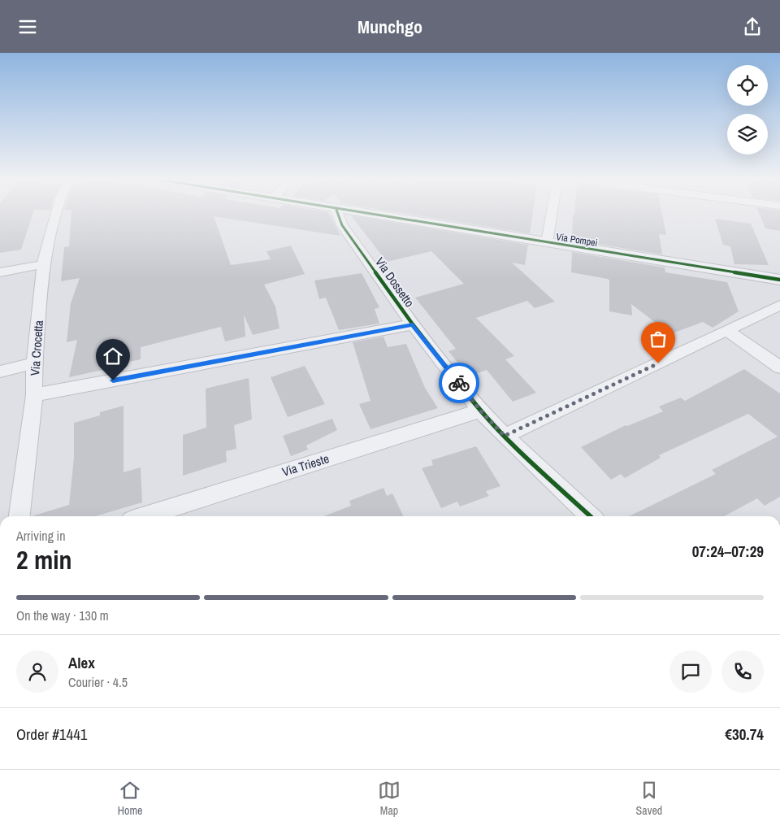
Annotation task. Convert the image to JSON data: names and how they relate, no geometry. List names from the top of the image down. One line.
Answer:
{"streets":{"street":["Via Pompei","Via Dossetto","Via Crocetta","Via Trieste"]},"crossings":[["Via Dossetto","Via Trieste"]],"page":{"header":"Munchgo","heading":["2 min","Arriving in","07:24–07:29"],"panel":["Alex","Courier · 4.5","Order #1441","€30.74"],"bar":"On the way · 130 m","tabs":["Home","Map","Saved"]}}
